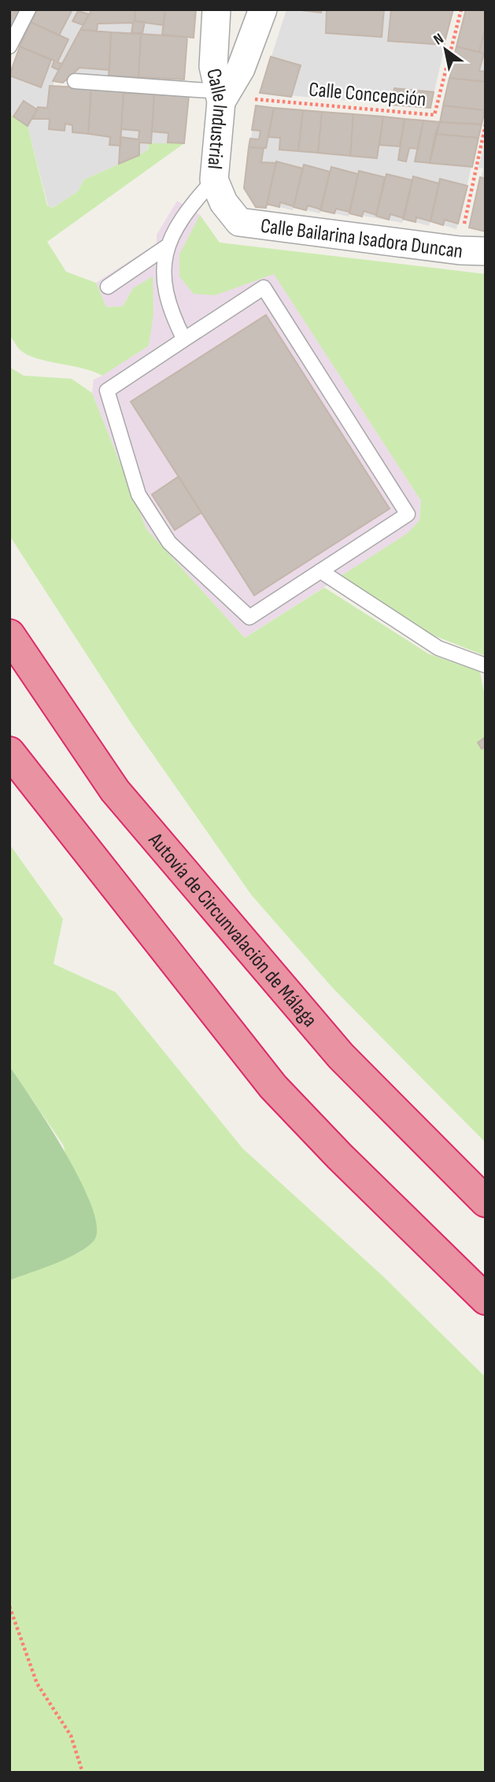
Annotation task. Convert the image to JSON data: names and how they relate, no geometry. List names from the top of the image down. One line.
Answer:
{"streets":{"highway":["Autovía de Circunvalación de Málaga"],"street":["Calle Industrial","Calle Bailarina Isadora Duncan"],"path":["Calle Concepción"]},"crossings":[["Calle Concepción","Calle Industrial"],["Calle Industrial","Calle Bailarina Isadora Duncan"]],"north":"top left"}
